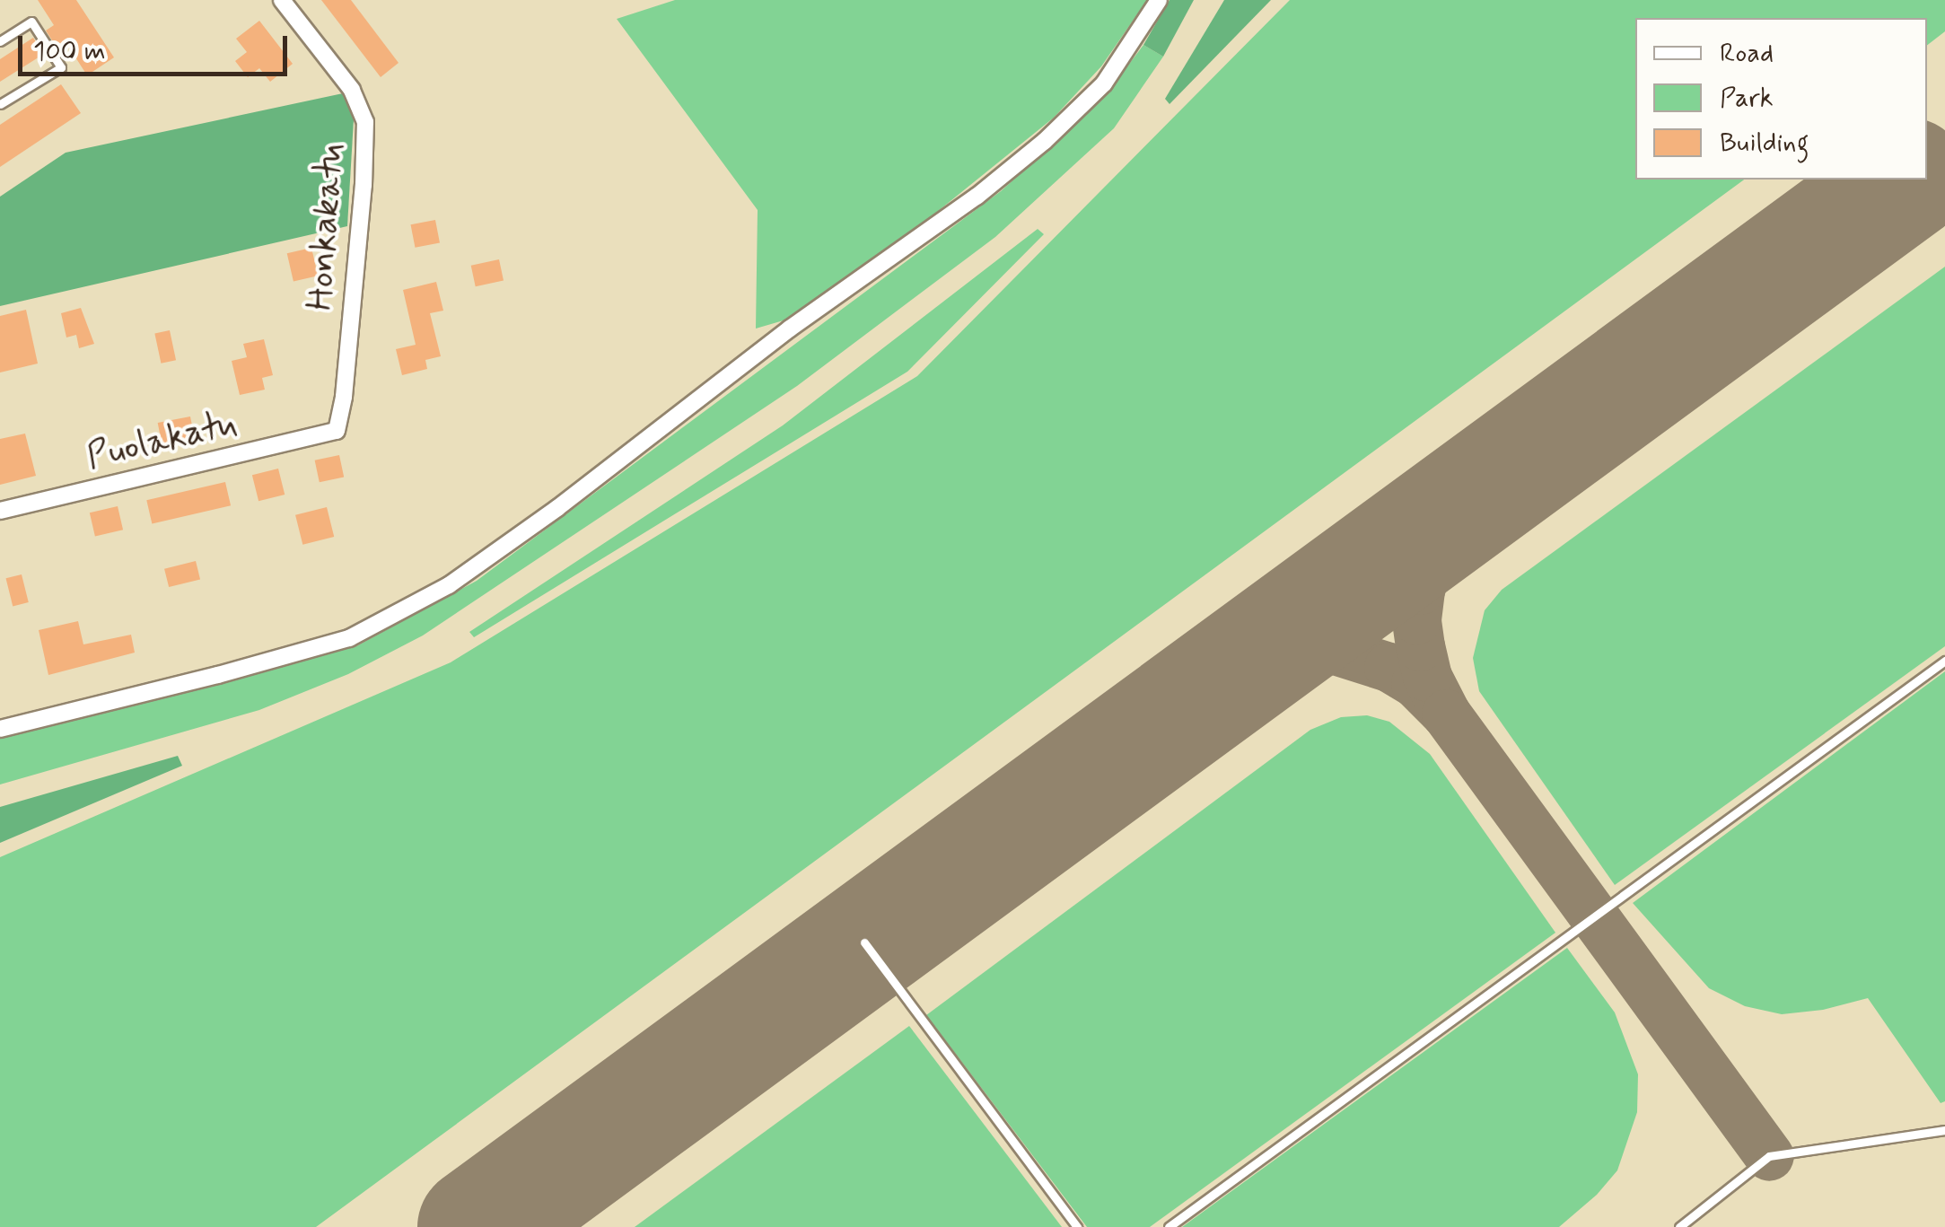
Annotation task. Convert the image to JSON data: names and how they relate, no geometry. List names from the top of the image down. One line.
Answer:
{"streets":{"street":["Honkakatu","Puolakatu"]},"crossings":[["Honkakatu","Puolakatu"]],"legend":["Road","Park","Building"],"scale_bar":"100 m"}
